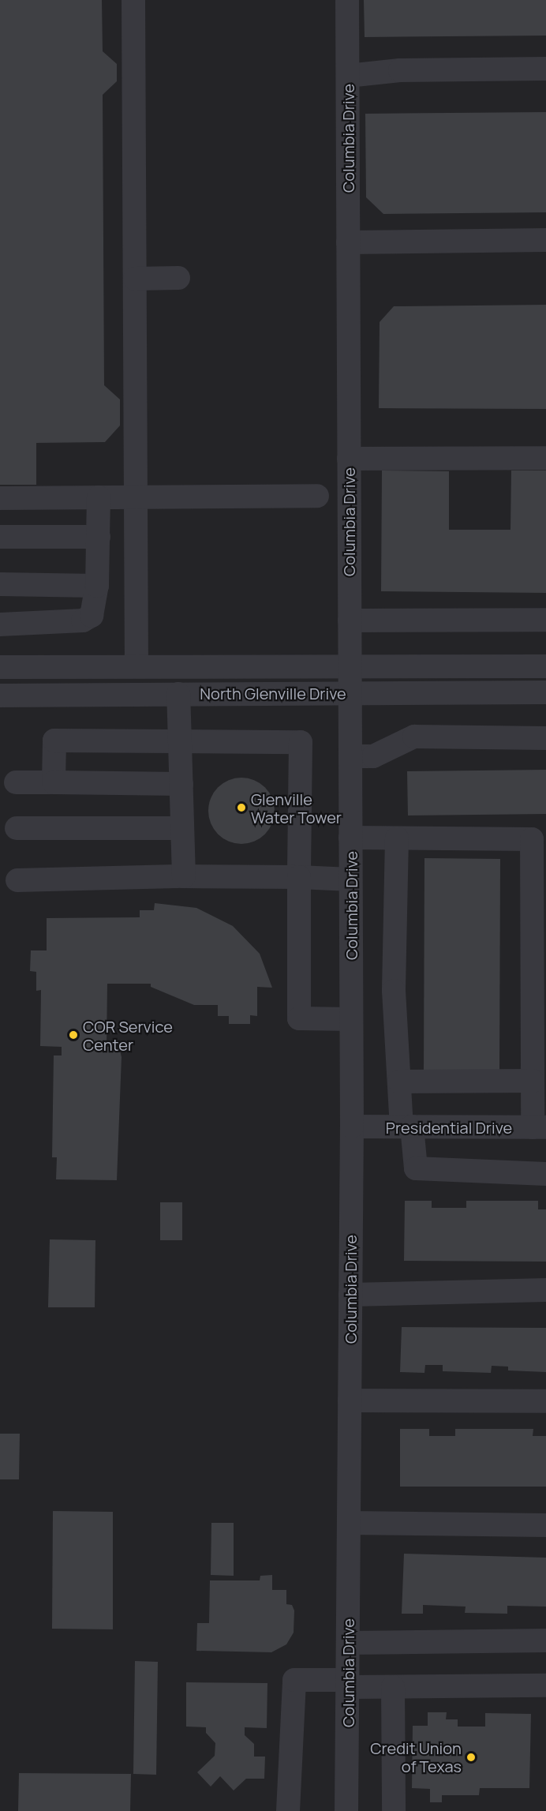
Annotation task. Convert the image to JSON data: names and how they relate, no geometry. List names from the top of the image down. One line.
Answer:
{"streets":{"street":["Columbia Drive","North Glenville Drive","Presidential Drive"]},"crossings":[["Columbia Drive","North Glenville Drive"],["Columbia Drive","Presidential Drive"]],"places":["Glenville Water Tower","COR Service Center","Credit Union of Texas"]}
